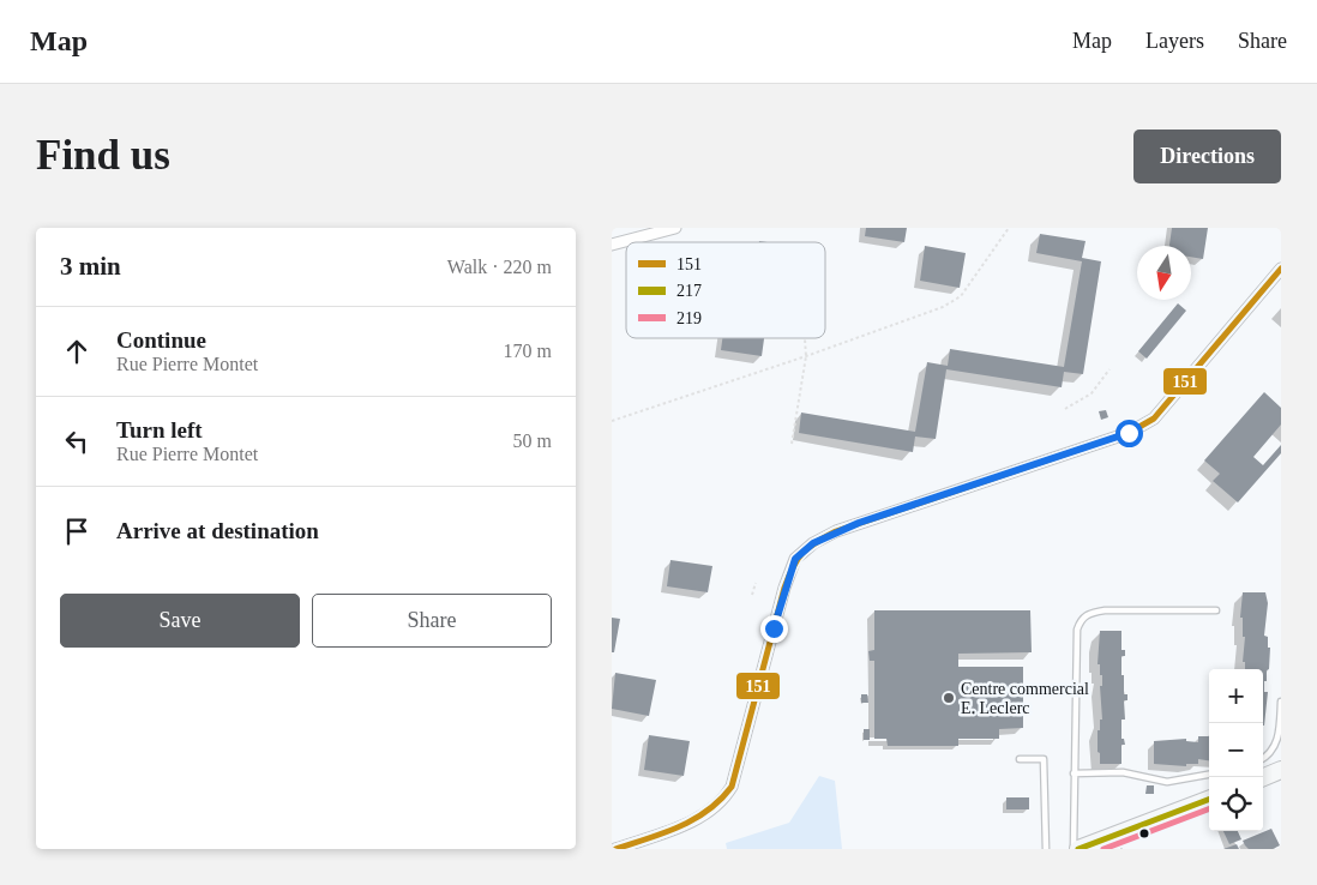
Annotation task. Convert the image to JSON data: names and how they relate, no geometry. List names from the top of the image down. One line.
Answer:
{"places":["Centre commercial E. Leclerc"],"lines":["transit line 151","transit line 217","transit line 219"],"legend":["151","217","219"],"north":"bottom","page":{"header":"Map","nav":["Map","Layers","Share"],"buttons":["Directions",["Save","Share"]],"title":"Find us","heading":["3 min","Walk · 220 m"],"list":[["Continue","Rue Pierre Montet","170 m"],["Turn left","Rue Pierre Montet","50 m"],"Arrive at destination"],"map_buttons":["+","−"]}}
